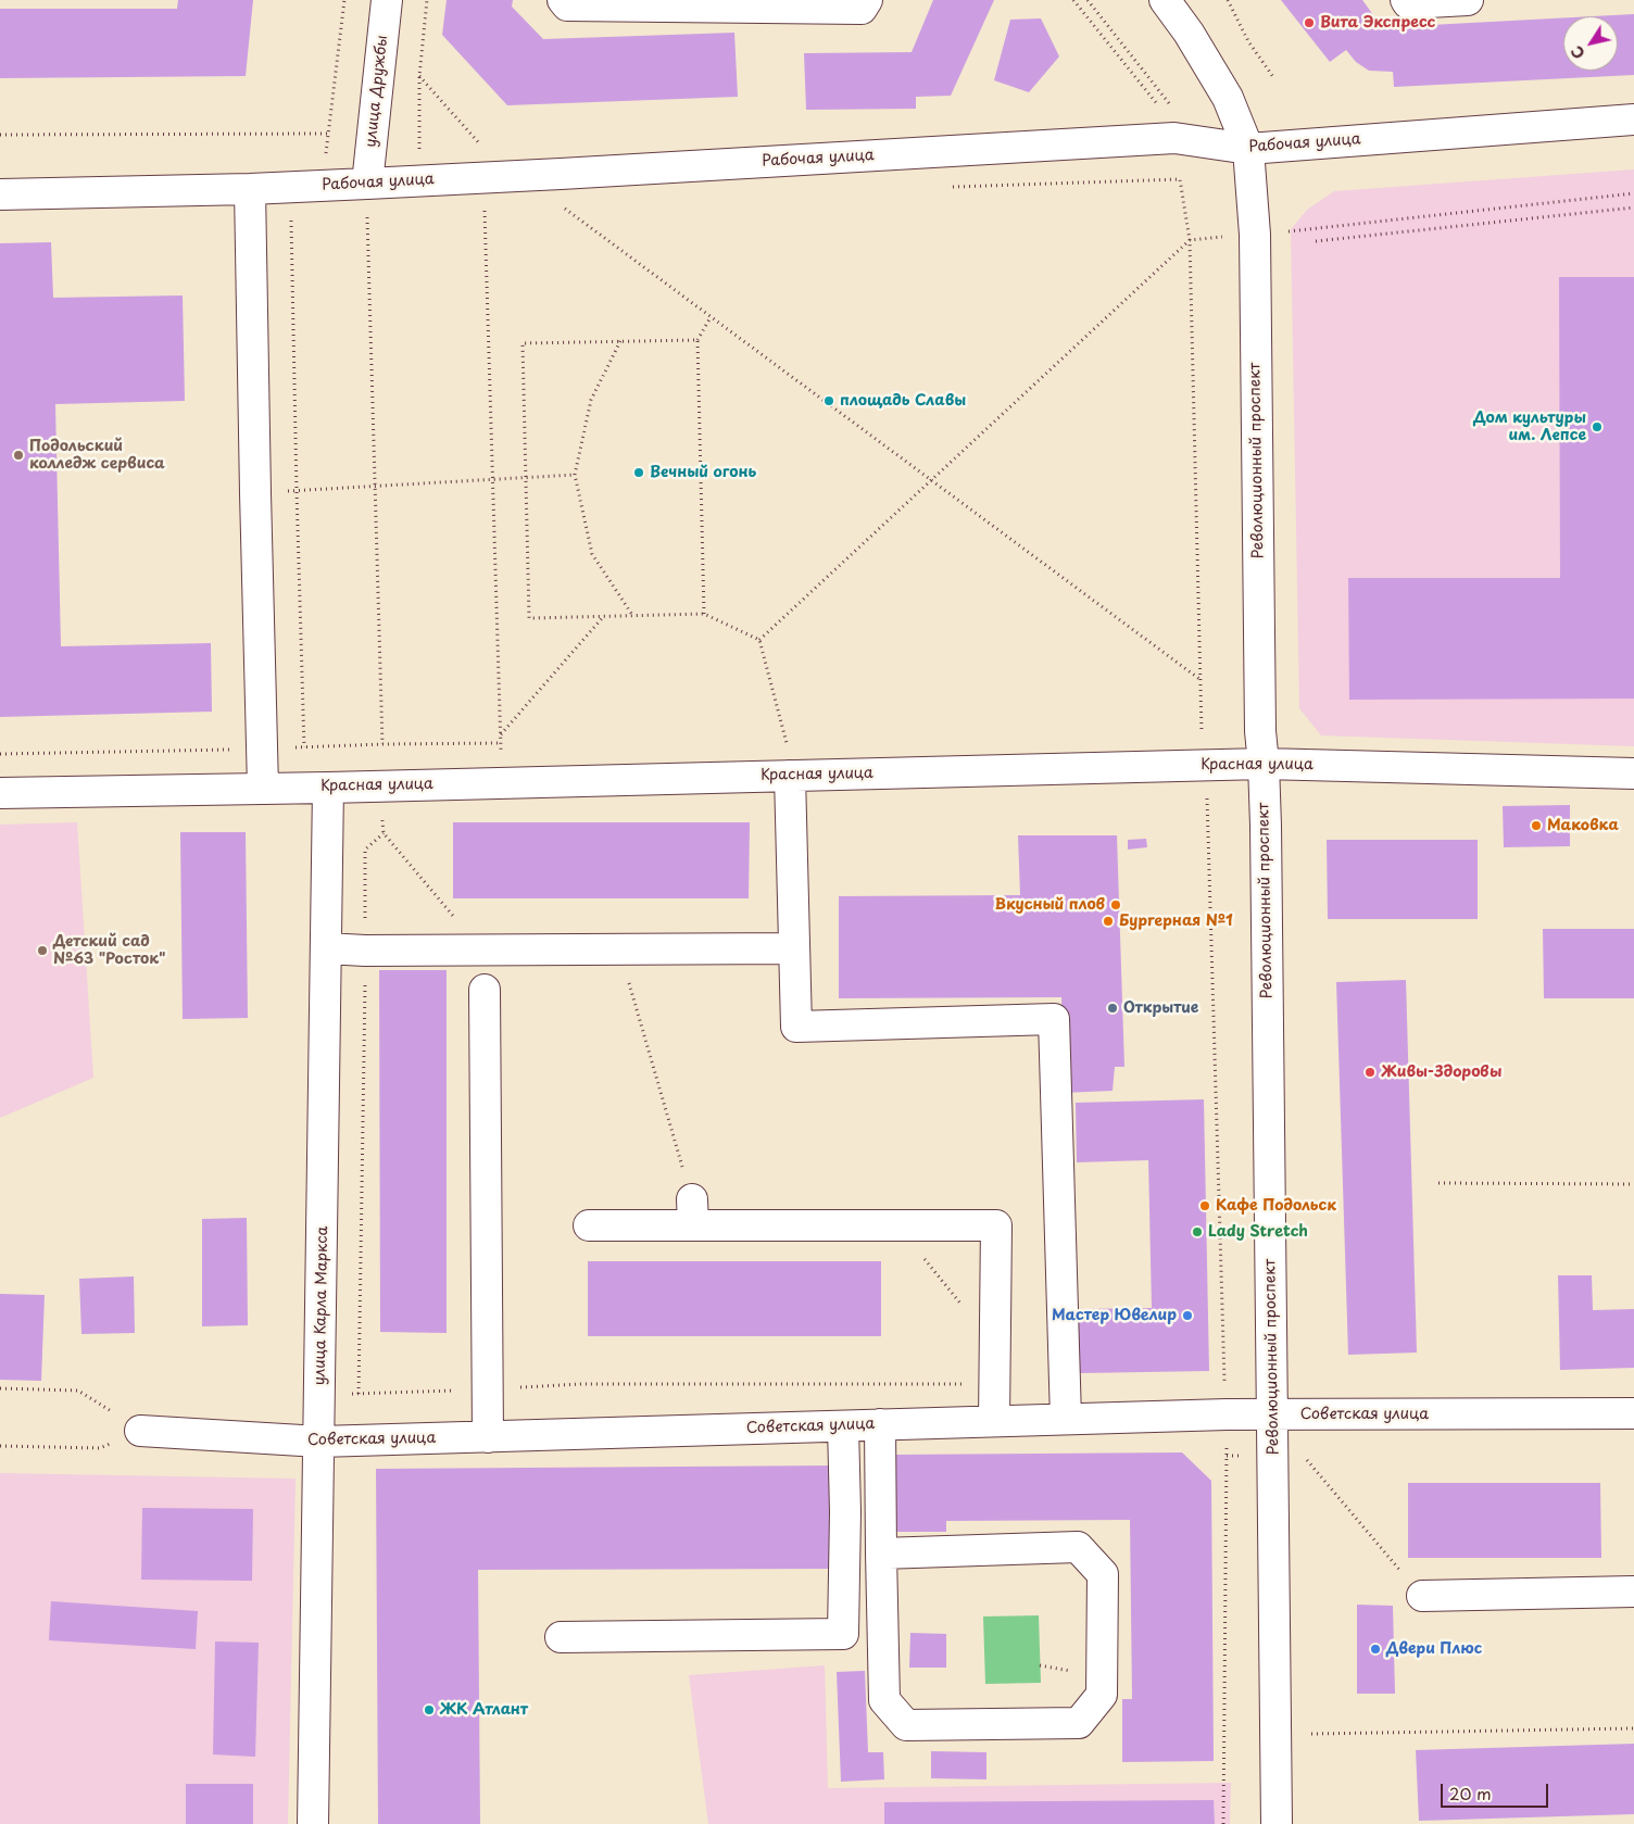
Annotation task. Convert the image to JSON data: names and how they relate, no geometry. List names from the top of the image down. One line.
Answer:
{"streets":{"street":["улица Дружбы","Рабочая улица","Революционный проспект","Красная улица","улица Карла Маркса","Советская улица"]},"crossings":[["улица Дружбы","Рабочая улица"],["Рабочая улица","Революционный проспект"],["Революционный проспект","Красная улица"],["Революционный проспект","Советская улица"],["Красная улица","улица Карла Маркса"],["улица Карла Маркса","Советская улица"]],"places":["Вита Экспресс","площадь Славы","Дом культуры им. Лепсе","Подольский колледж сервиса","Вечный огонь","Маковка","Вкусный плов","Бургерная №1","Детский сад №63 \"Росток\"","Открытие","Живы-Здоровы","Кафе Подольск","Lady Stretch","Мастер Ювелир","Двери Плюс","ЖК Атлант"],"scale_bar":"20 m","north":"bottom left"}
